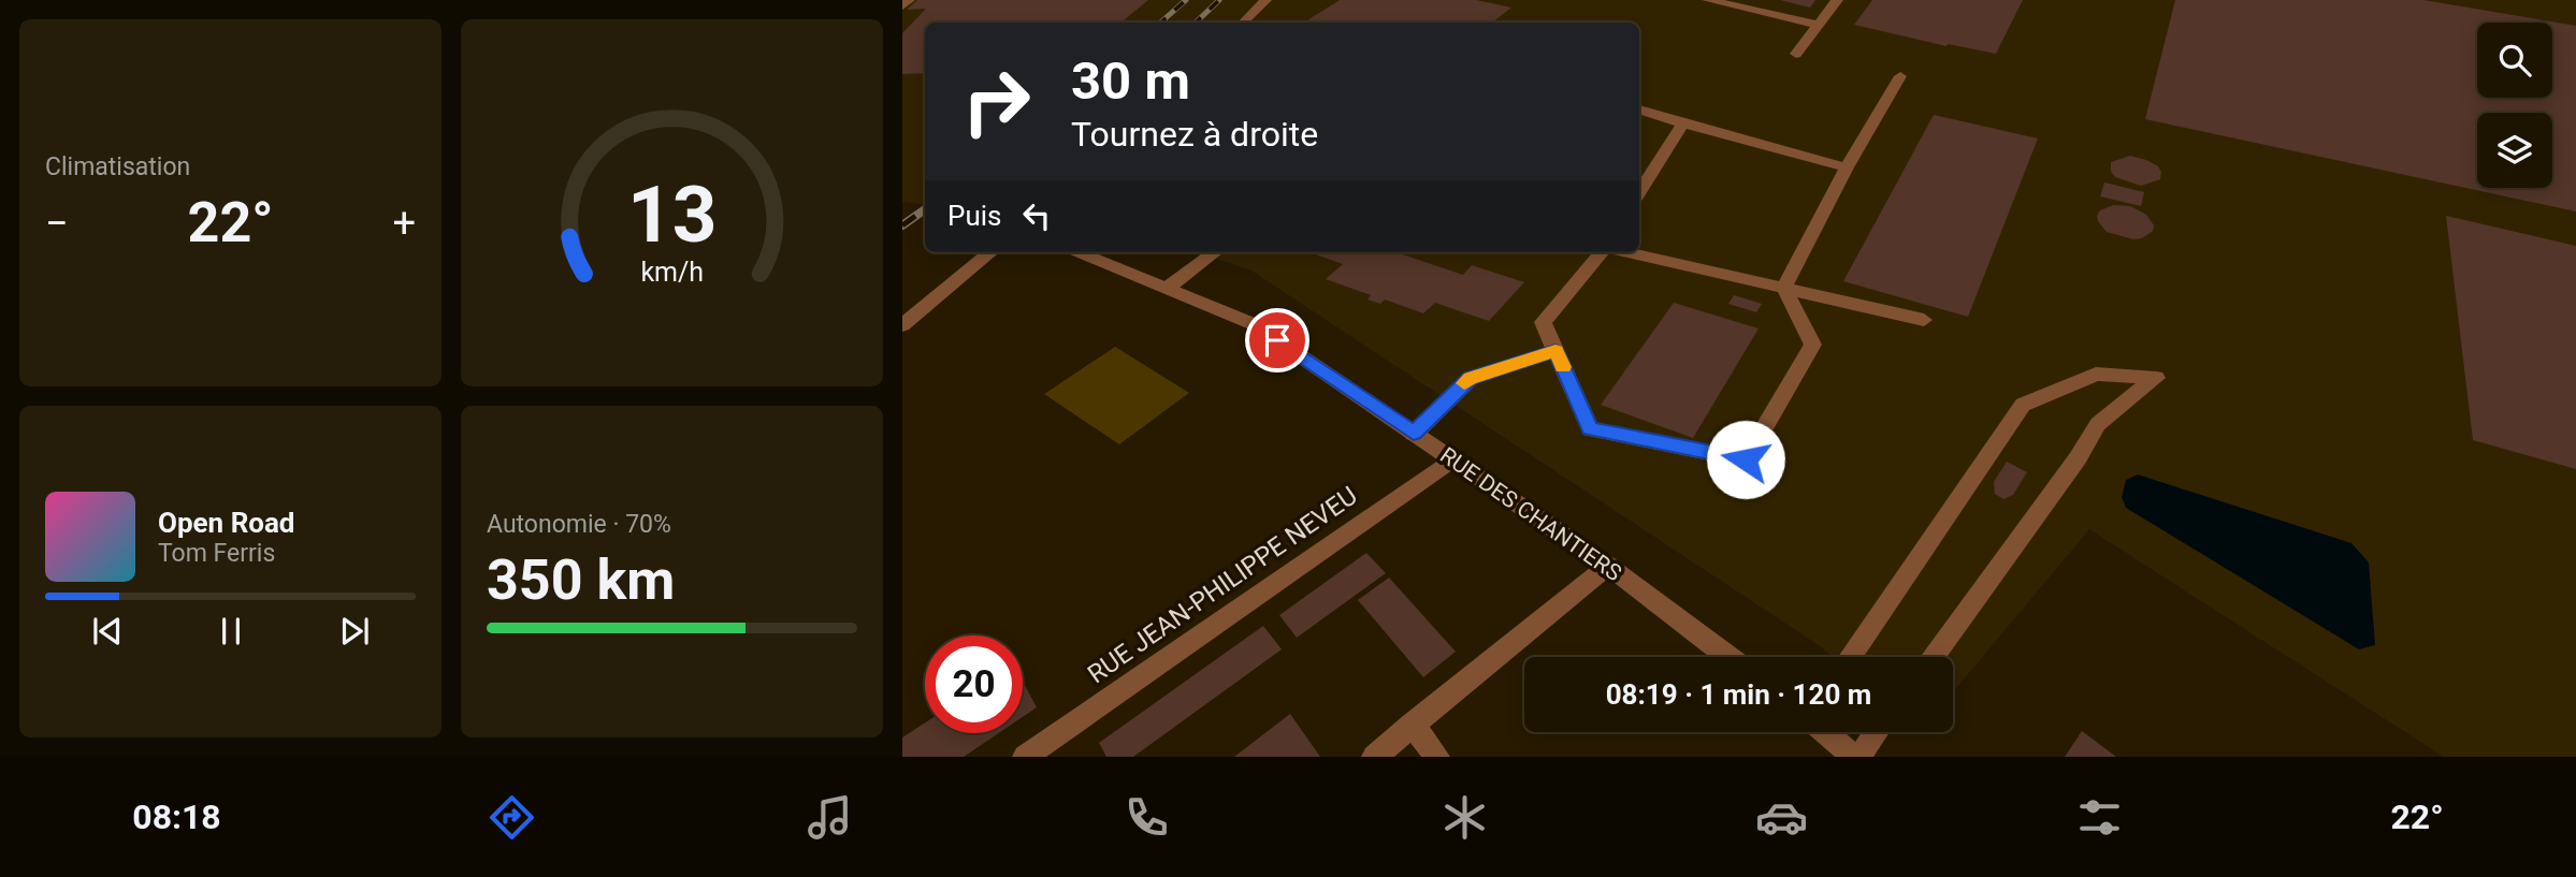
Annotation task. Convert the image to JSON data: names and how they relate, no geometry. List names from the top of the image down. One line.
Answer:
{"streets":{"street":["RUE DES CHANTIERS","RUE JEAN-PHILIPPE NEVEU"]},"crossings":[["RUE DES CHANTIERS","RUE JEAN-PHILIPPE NEVEU"]],"page":{"tile":["Climatisation",["Autonomie · 70%","350 km"]],"turn":["30 m","Tournez à droite"],"then":"Puis","heat":["−","22°","+"],"song":["Open Road","Tom Ferris"],"limit":"20","trip":"08:19 · 1 min · 120 m","tabs":["08:18","22°"],"gauge":["13","km/h"]}}
